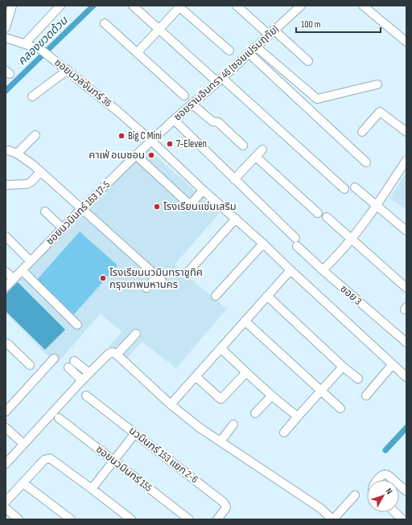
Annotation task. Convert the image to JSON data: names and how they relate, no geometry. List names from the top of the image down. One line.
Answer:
{"streets":{"street":["ซอยรามอินทรา 46 (ซอยเปรมฤทัย)","ซอยนวลจันทร์ 36","ซอยนวมินทร์ 163 17-5","ซอย 3","นวมินทร์ 153 แยก 2-6","ซอยนวมินทร์ 155"]},"crossings":[["ซอยรามอินทรา 46 (ซอยเปรมฤทัย)","ซอยนวลจันทร์ 36"],["ซอยรามอินทรา 46 (ซอยเปรมฤทัย)","ซอยนวมินทร์ 163 17-5"],["ซอยนวลจันทร์ 36","ซอยนวมินทร์ 163 17-5"]],"water":["คลองขวดด้วน"],"places":["Big C Mini","7-Eleven","คาเฟ่ อเมซอน","โรงเรียนแช่มเสริม","โรงเรียนนวมินทราชูทิศ กรุงเทพมหานคร"],"scale_bar":"100 m","north":"top right"}
